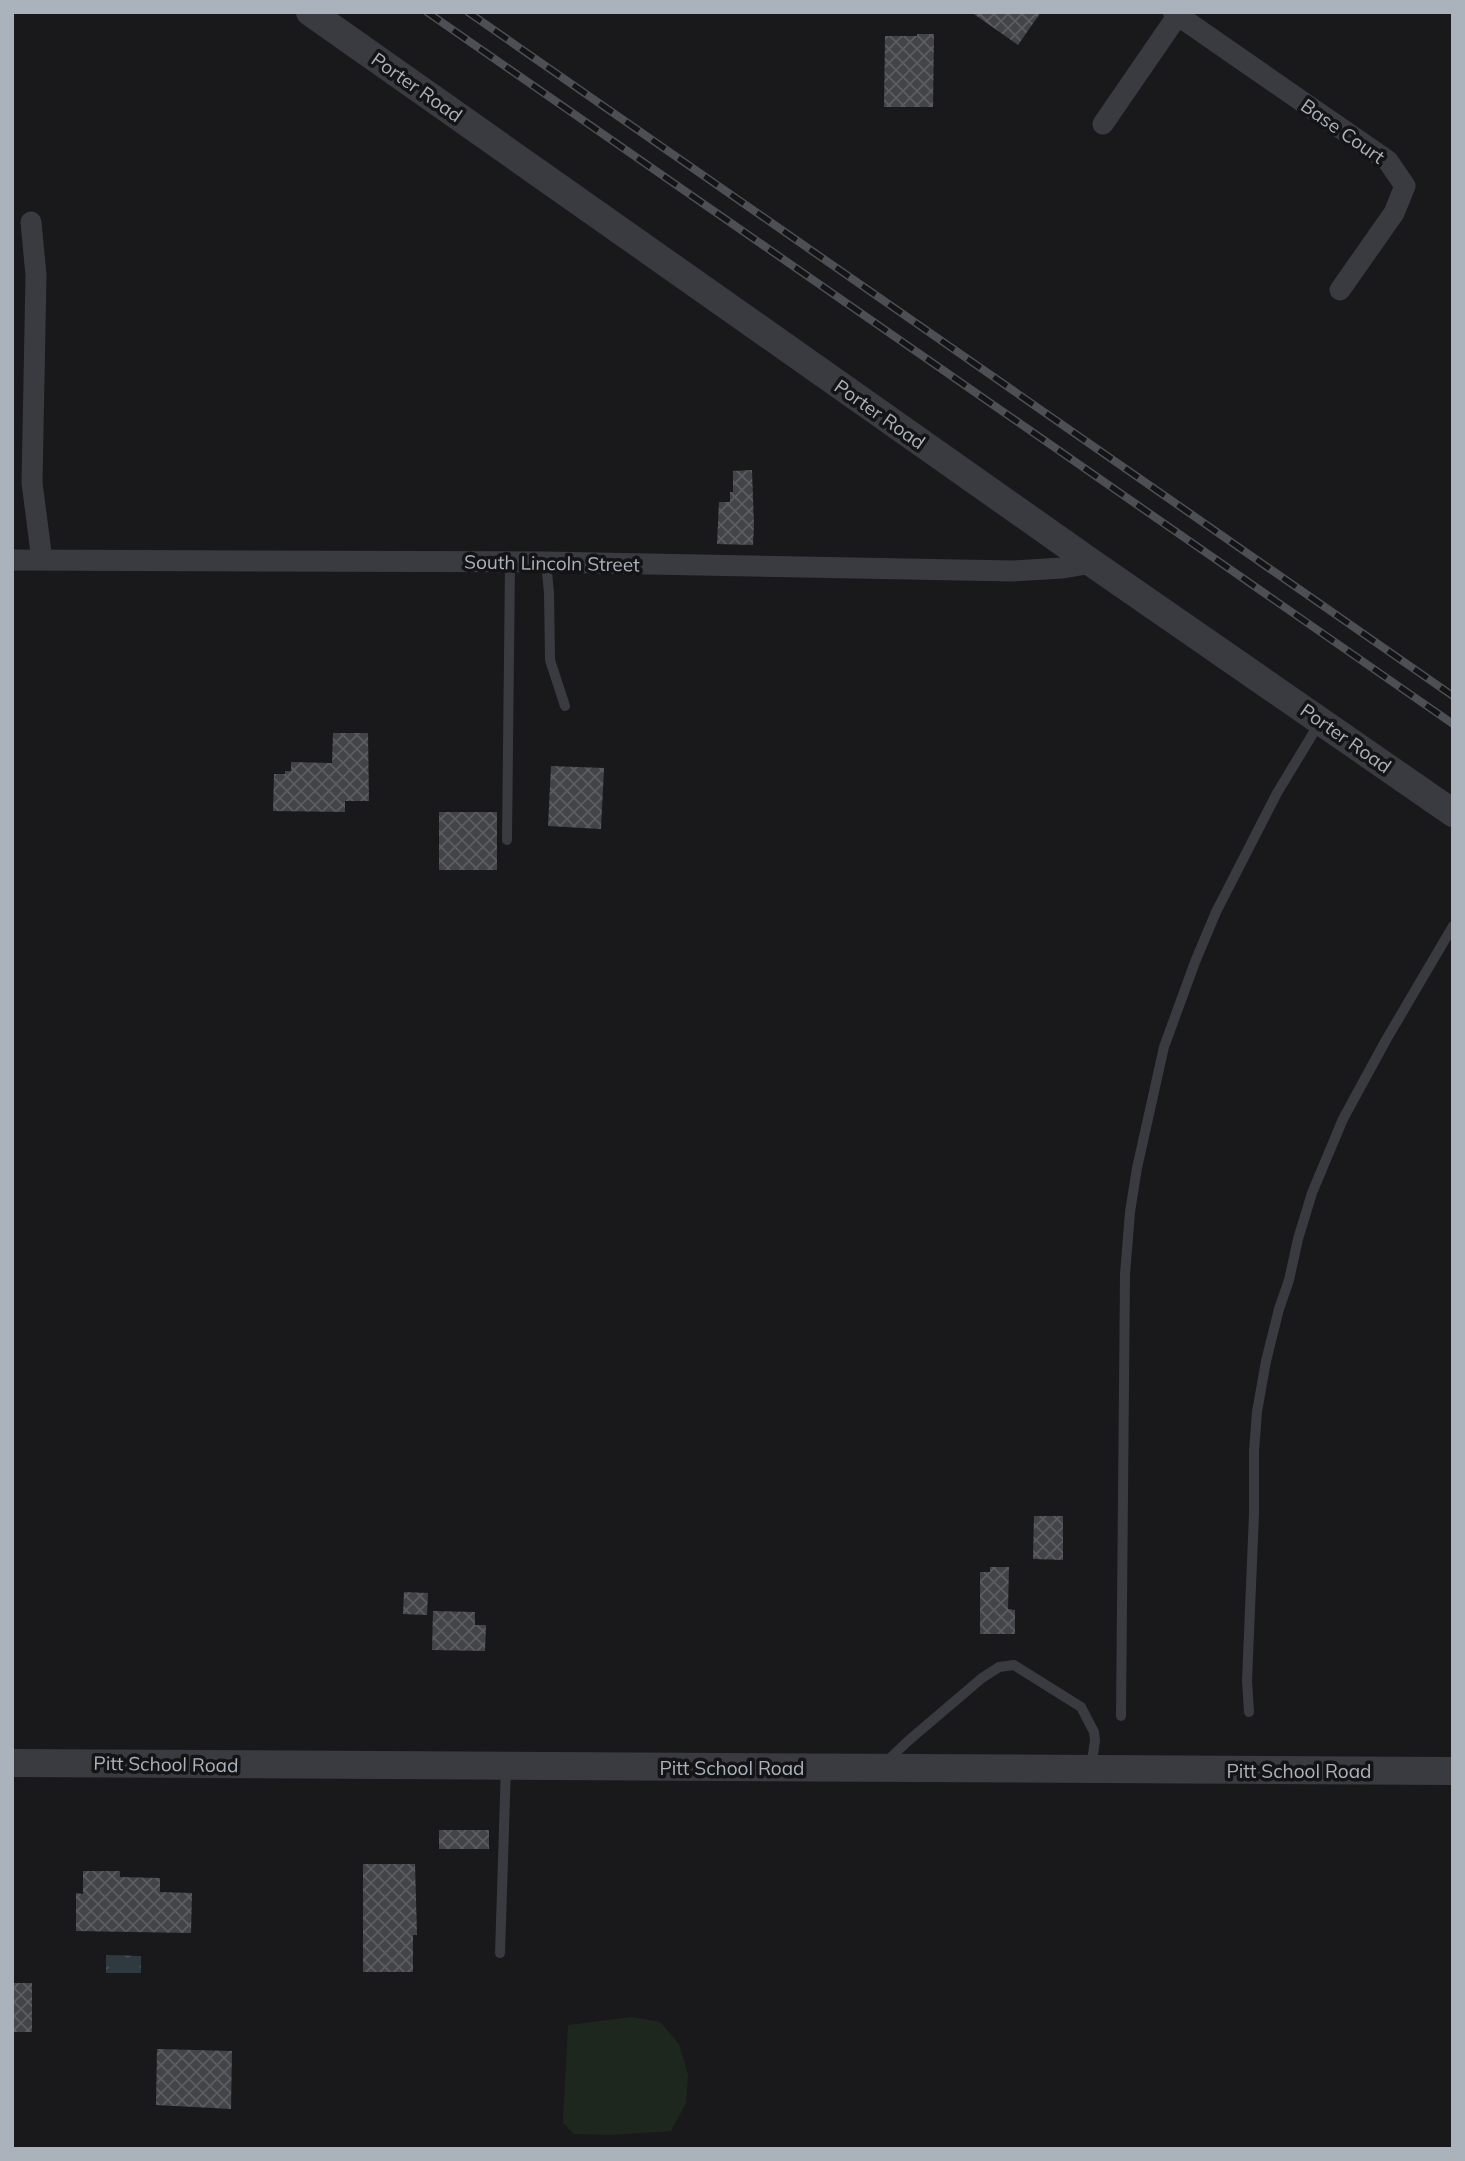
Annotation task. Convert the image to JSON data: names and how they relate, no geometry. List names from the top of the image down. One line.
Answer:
{"streets":{"street":["Porter Road","Base Court","South Lincoln Street","Pitt School Road"]},"crossings":[["Porter Road","South Lincoln Street"]]}
